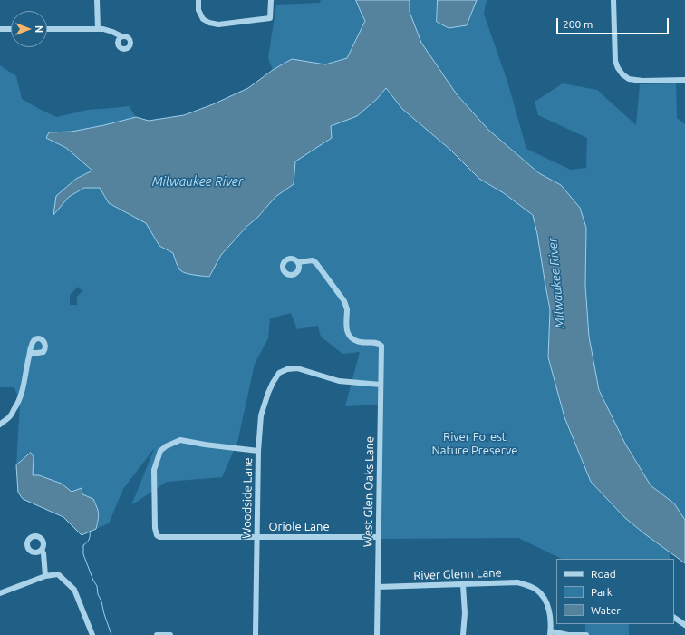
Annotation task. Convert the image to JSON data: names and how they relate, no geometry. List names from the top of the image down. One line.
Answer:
{"streets":{"street":["West Glen Oaks Lane","Woodside Lane","Oriole Lane","River Glenn Lane"]},"crossings":[["West Glen Oaks Lane","Woodside Lane"],["West Glen Oaks Lane","Oriole Lane"],["West Glen Oaks Lane","River Glenn Lane"],["Woodside Lane","Oriole Lane"]],"water":["Milwaukee River"],"parks":["River Forest Nature Preserve"],"legend":["Road","Park","Water"],"scale_bar":"200 m","north":"right"}
